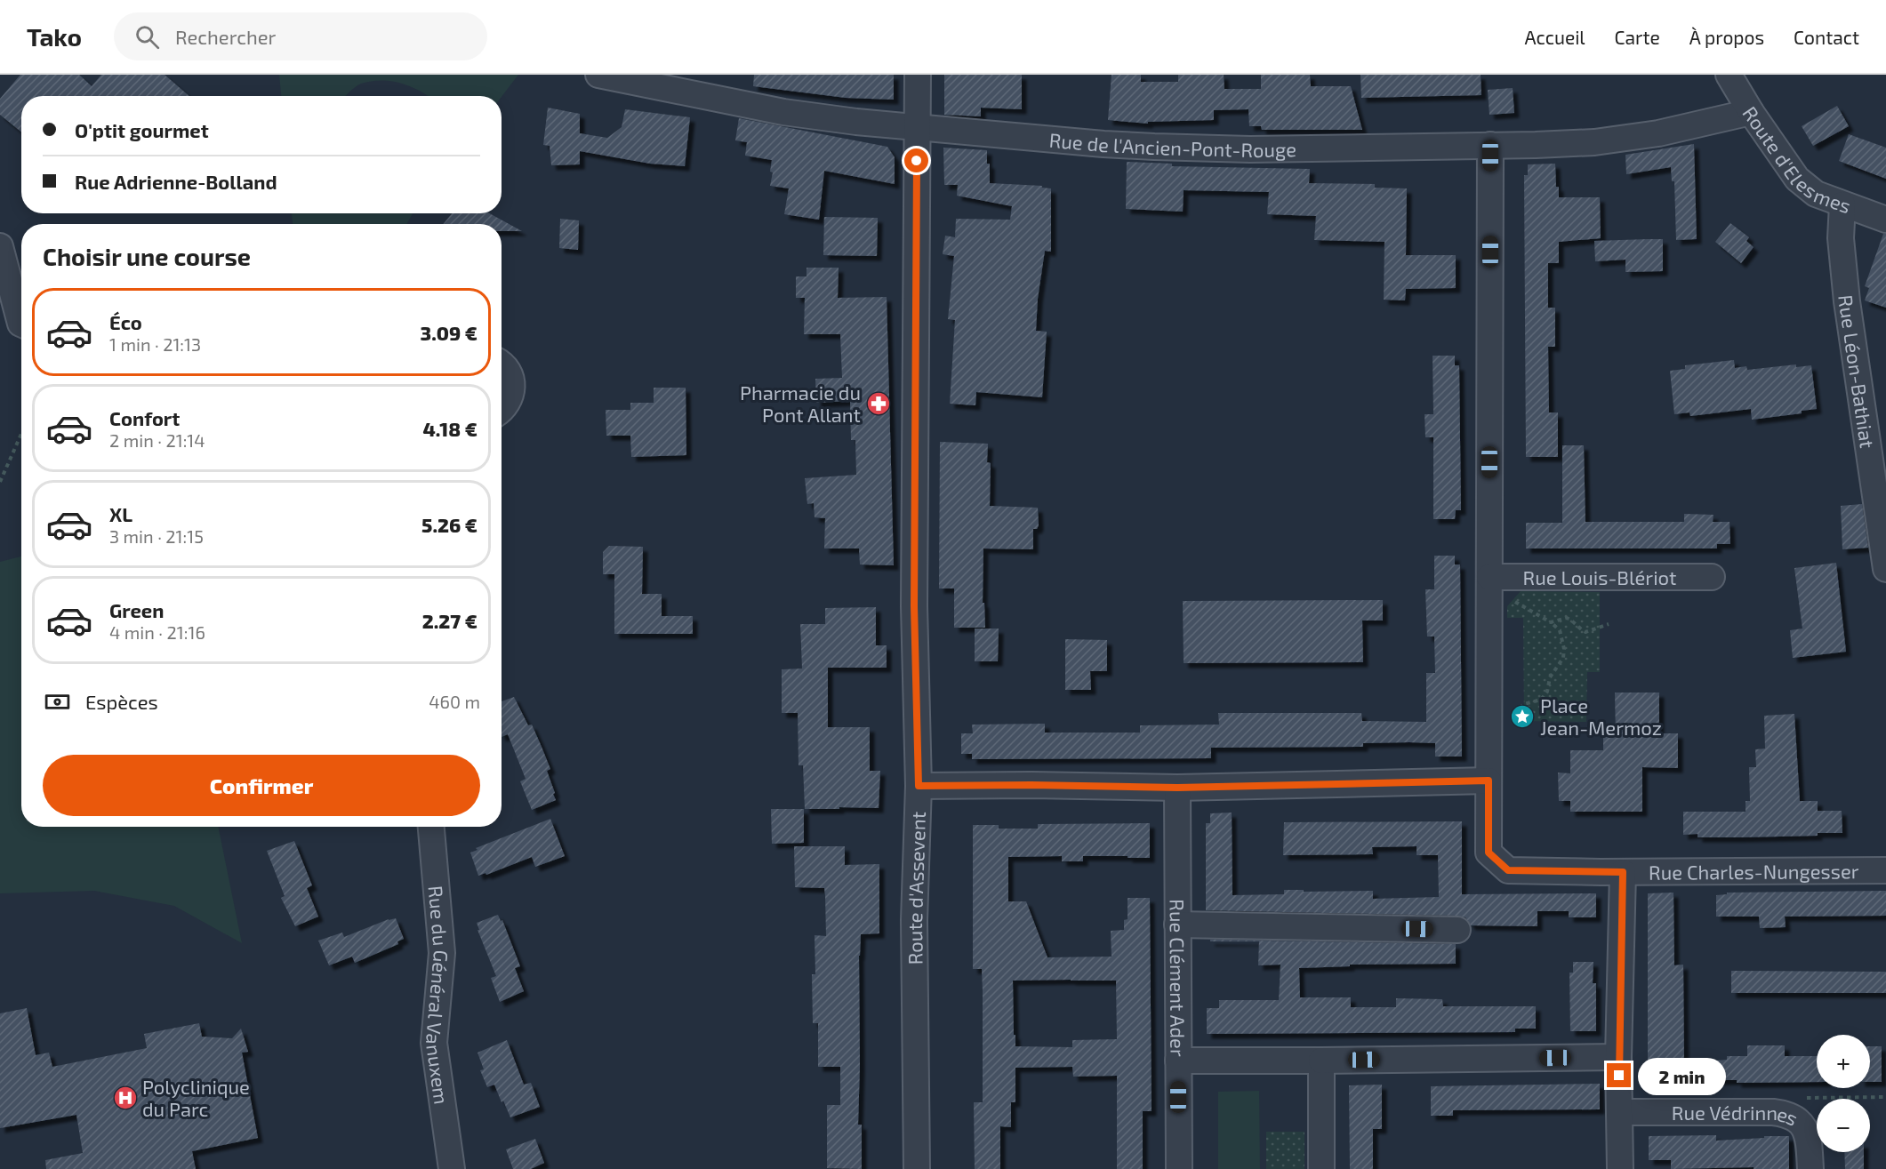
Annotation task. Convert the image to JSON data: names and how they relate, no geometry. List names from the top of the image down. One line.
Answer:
{"streets":{"street":["Rue de l'Ancien-Pont-Rouge","Route d'Elesmes","Rue Léon-Bathiat","Rue Louis-Blériot","Rue Charles-Nungesser","Route d'Assevent","Rue Clément Ader","Rue du Général Vanuxem","Rue Védrinnes"]},"crossings":[["Rue de l'Ancien-Pont-Rouge","Route d'Elesmes"],["Rue de l'Ancien-Pont-Rouge","Route d'Assevent"],["Route d'Elesmes","Rue Léon-Bathiat"]],"places":{"pharmacy":["Pharmacie du Pont Allant"],"place":["Place Jean-Mermoz"],"hospital":["Polyclinique du Parc"]},"page":{"header":"Tako","search":"Rechercher","nav":["Accueil","Carte","À propos","Contact"],"banner":["O'ptit gourmet","Rue Adrienne-Bolland"],"heading":"Choisir une course","list":[{"name":"Éco","note":"1 min · 21:13","value":"3.09 €"},{"name":"Confort","note":"2 min · 21:14","value":"4.18 €"},{"name":"XL","note":"3 min · 21:15","value":"5.26 €"},{"name":"Green","note":"4 min · 21:16","value":"2.27 €"}],"pay":["Espèces","460 m"],"buttons":"Confirmer","map_buttons":["+","−"],"bubble":"2 min"}}
